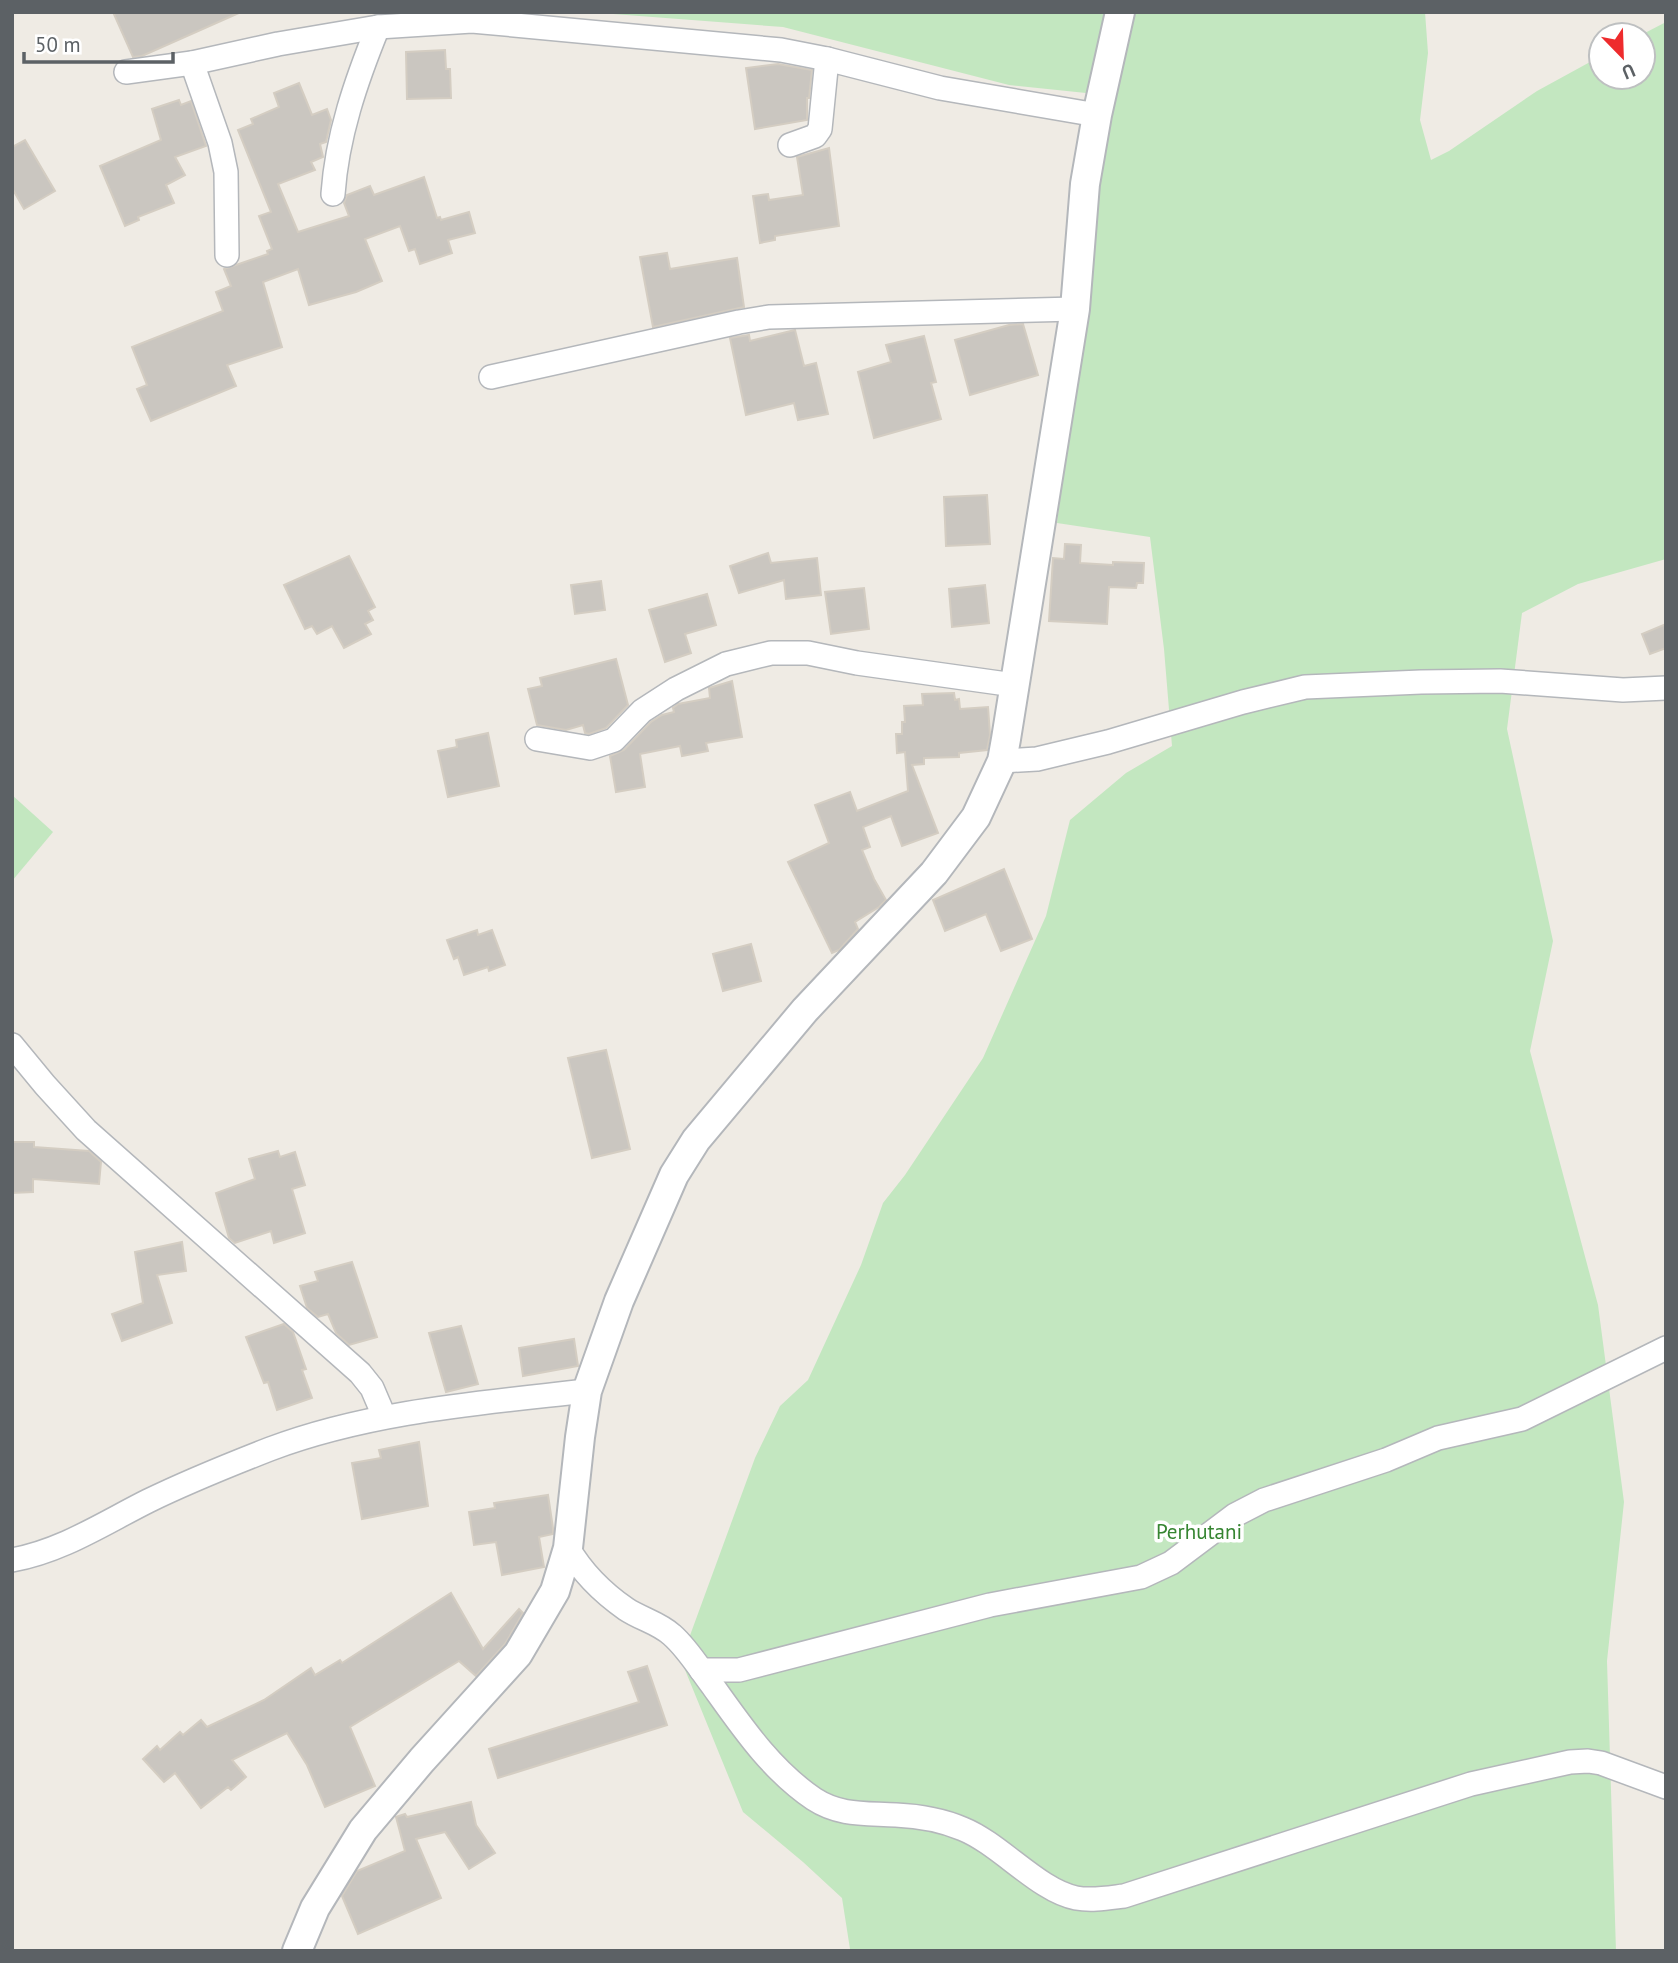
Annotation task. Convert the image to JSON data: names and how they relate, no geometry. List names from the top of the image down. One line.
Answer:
{"parks":["Perhutani"],"scale_bar":"50 m","north":"bottom right"}
